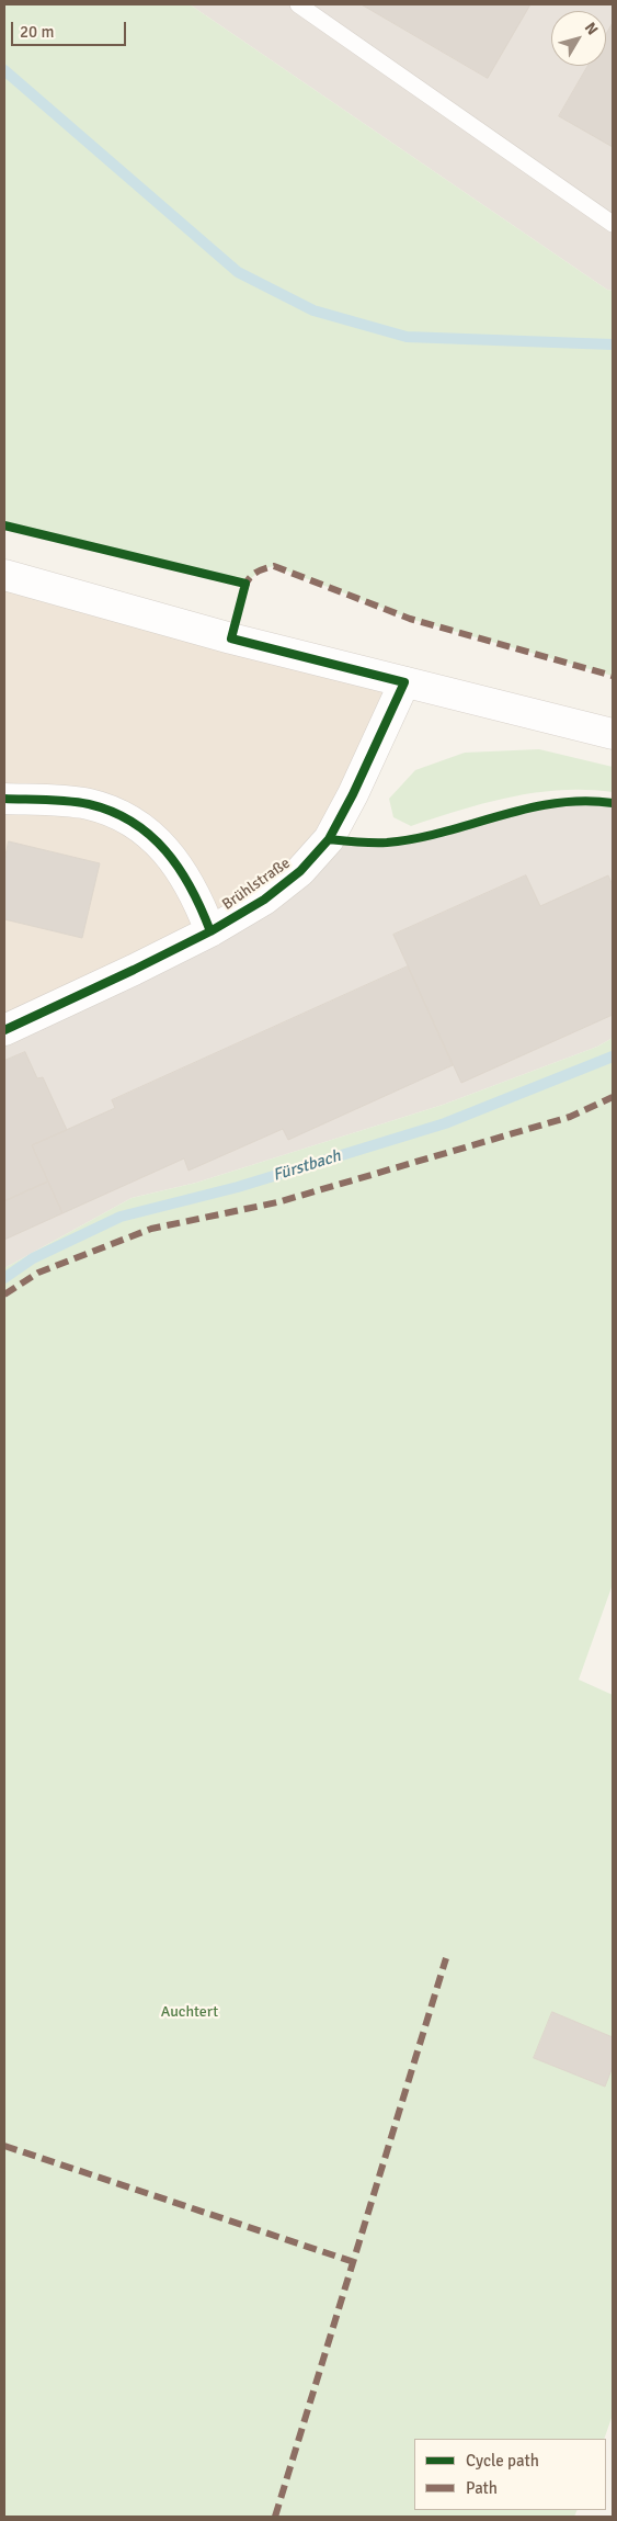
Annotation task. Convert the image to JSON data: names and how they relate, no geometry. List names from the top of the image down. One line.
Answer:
{"streets":{"street":["Brühlstraße"]},"water":["Fürstbach"],"parks":["Auchtert"],"legend":["Cycle path","Path"],"scale_bar":"20 m","north":"top right"}
